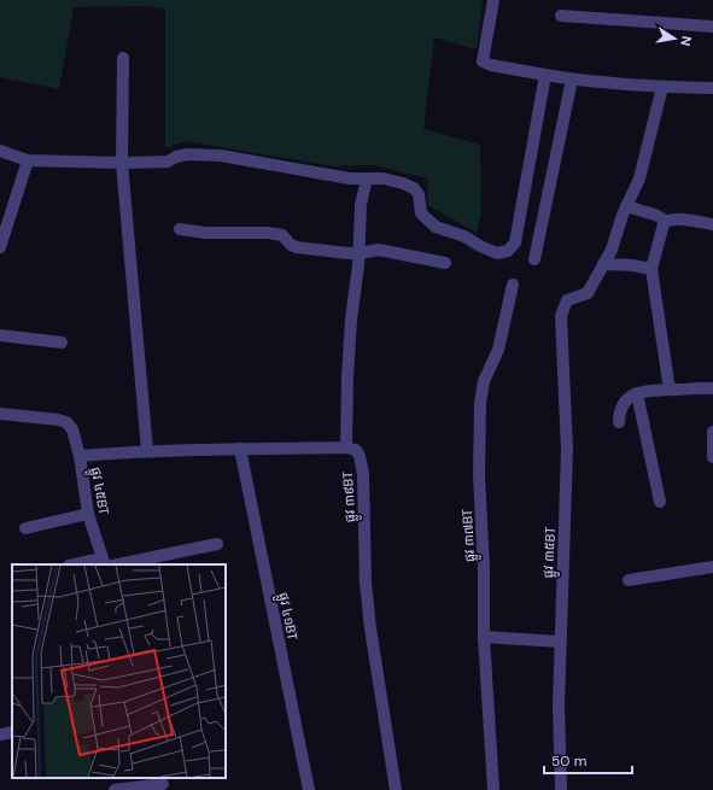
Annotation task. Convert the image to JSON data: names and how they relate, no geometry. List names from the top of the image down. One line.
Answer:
{"streets":{"street":["ផ្លូវ ៤៥BT","ផ្លូវ ៣៩BT","ផ្លូវ ៣៧BT","ផ្លូវ ៣៥BT","ផ្លូវ ៤១BT"]},"scale_bar":"50 m","north":"right"}
